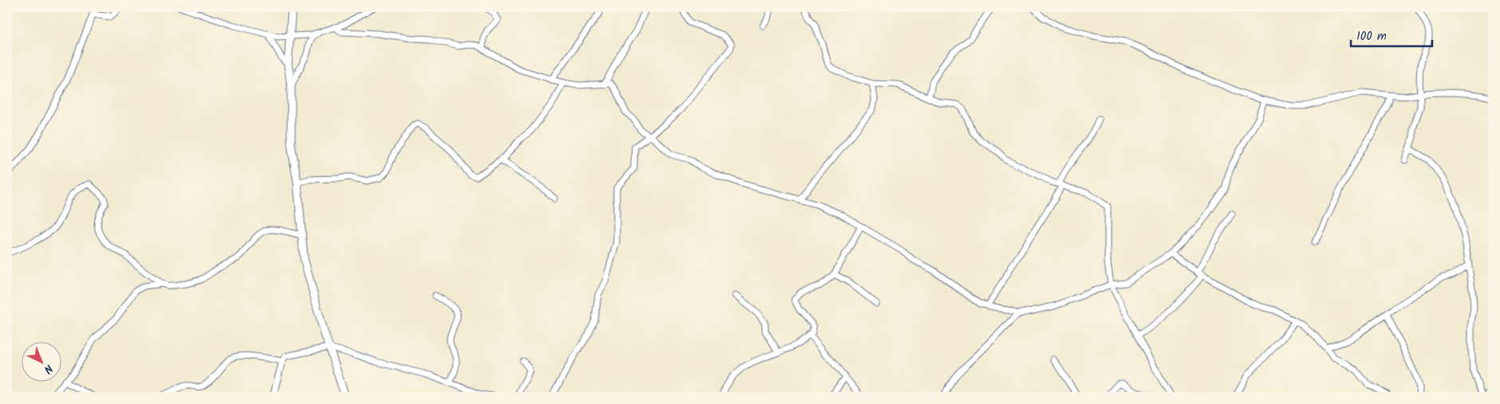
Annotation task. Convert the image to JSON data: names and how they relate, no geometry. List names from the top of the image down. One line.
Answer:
{"scale_bar":"100 m","north":"bottom right"}
